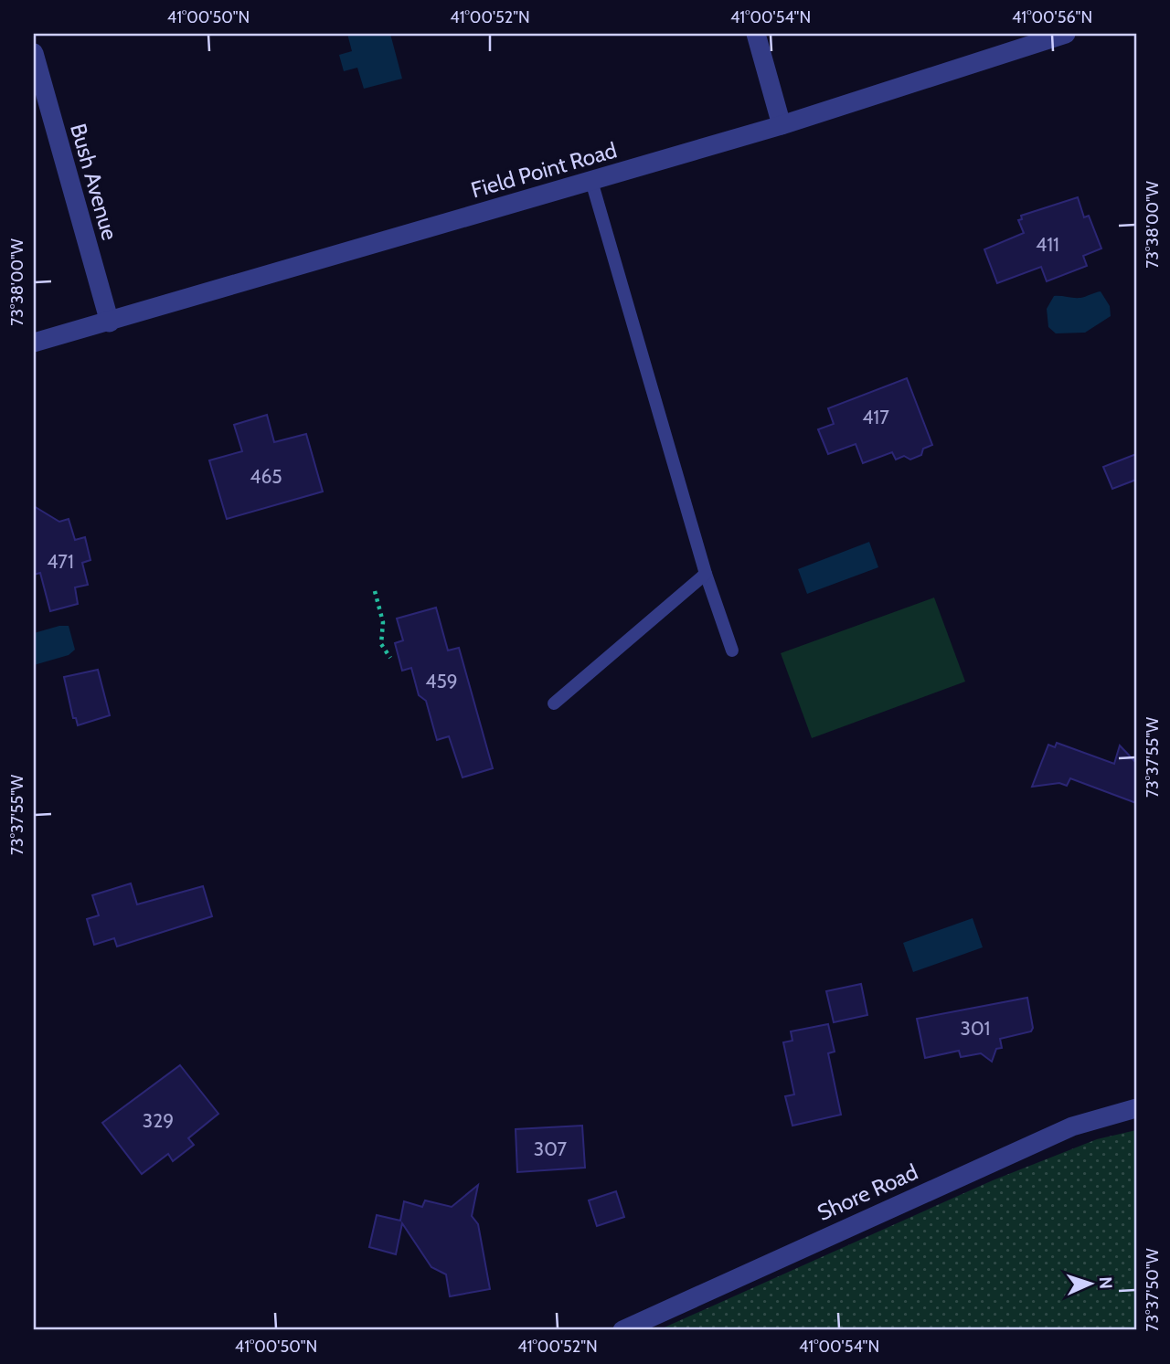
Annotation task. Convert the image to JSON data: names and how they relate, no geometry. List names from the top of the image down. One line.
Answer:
{"streets":{"street":["Field Point Road","Bush Avenue","Shore Road"]},"crossings":[["Field Point Road","Bush Avenue"]],"house_numbers":["411","417","465","471","459","301","329","307"],"north":"right","coordinates":["41°00'50\"N","41°00'52\"N","41°00'54\"N","41°00'56\"N","73°38'00\"W","73°37'55\"W","73°37'50\"W"]}
